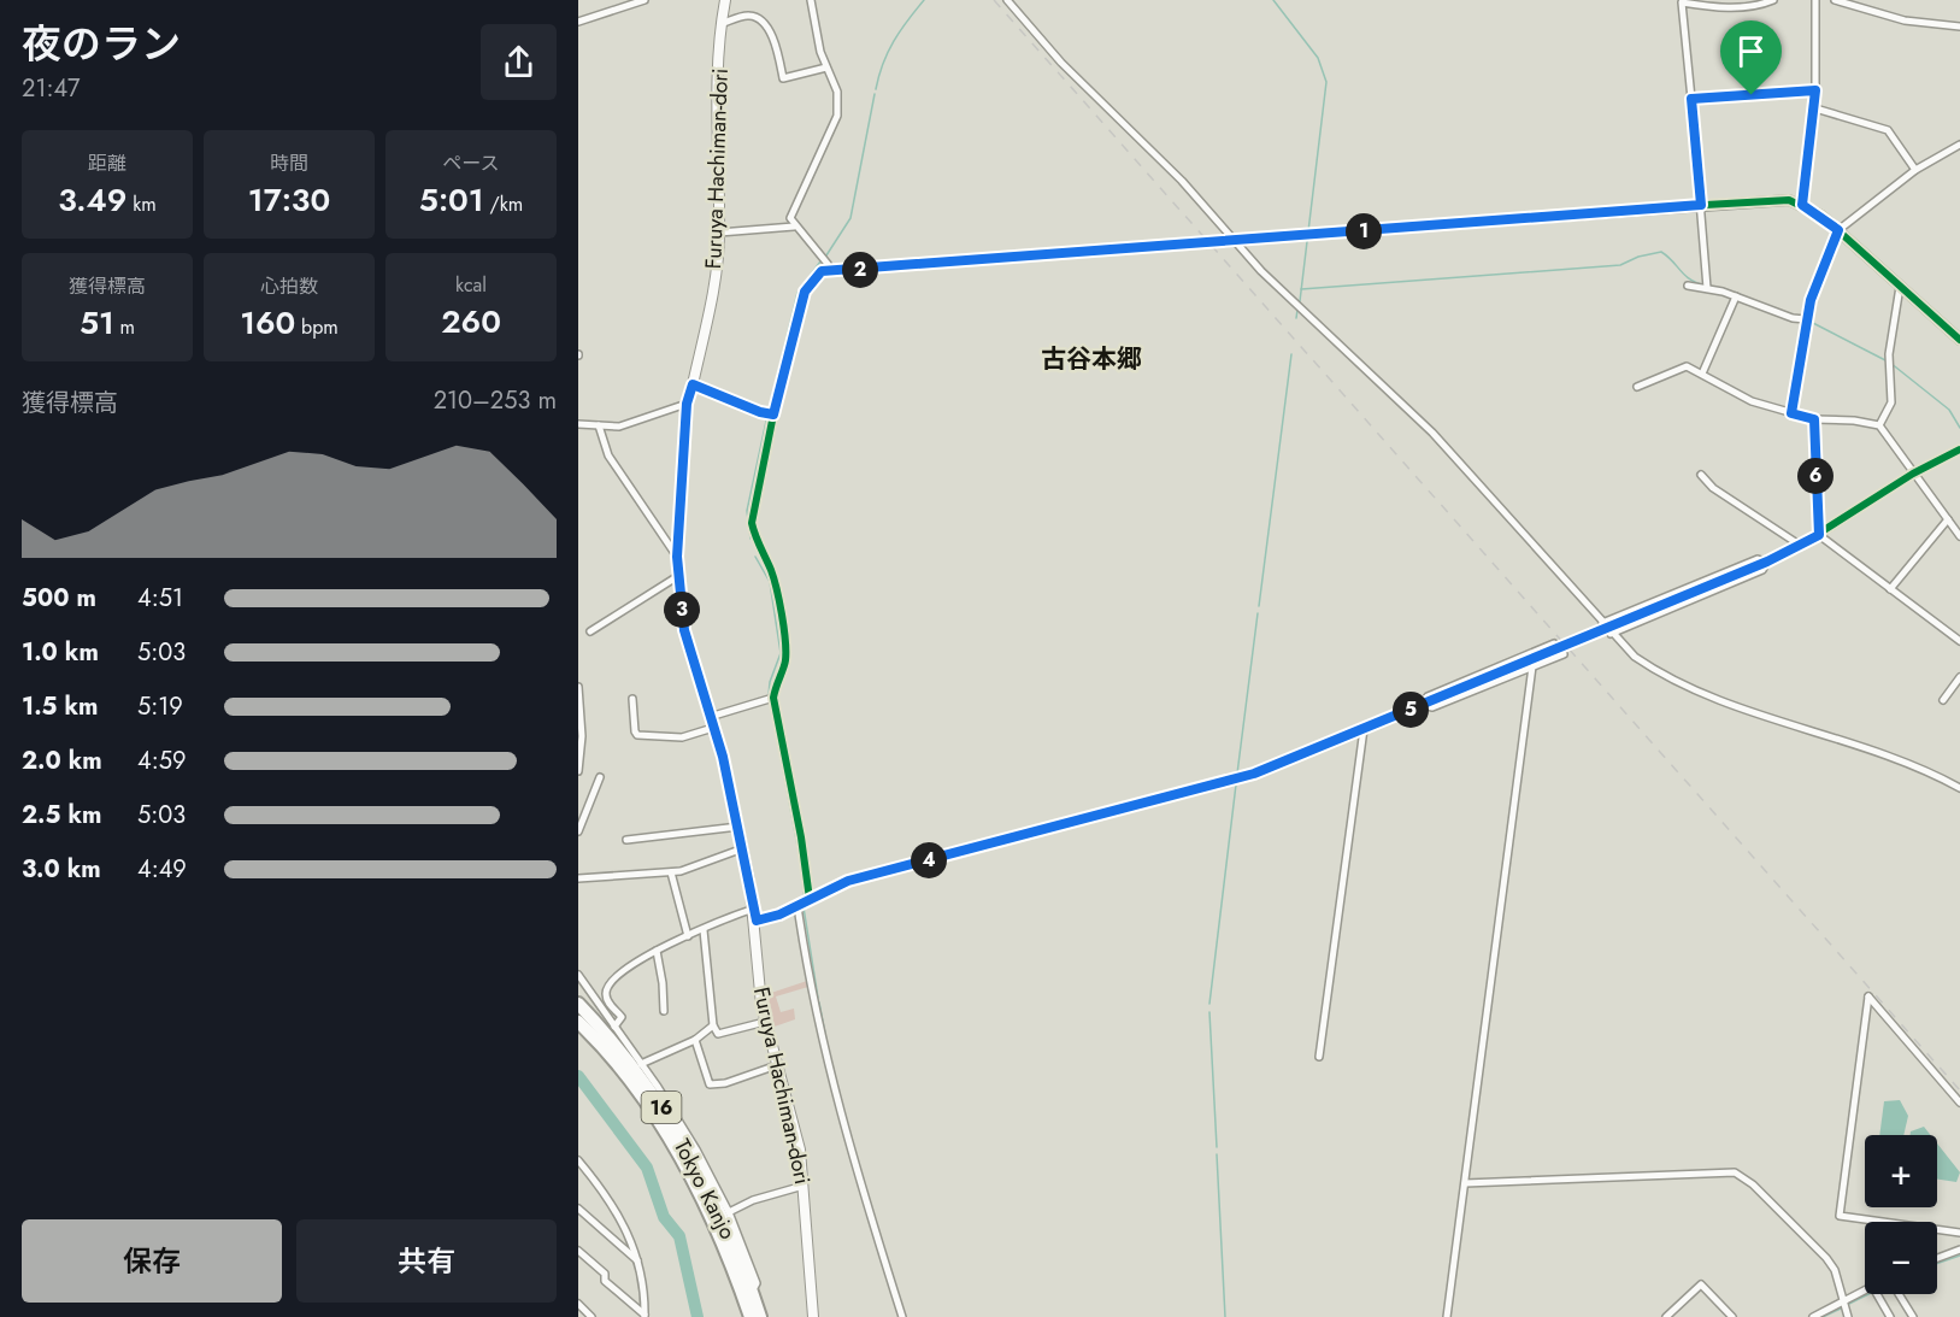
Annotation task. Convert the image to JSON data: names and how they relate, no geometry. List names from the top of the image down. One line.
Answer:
{"streets":{"highway":["16","Tokyo Kanjo"],"street":["Furuya Hachiman-dori"]},"districts":["古谷本郷"],"page":{"heading":["夜のラン","21:47"],"stats":[["距離","3.49 km"],["時間","17:30"],["ペース","5:01 /km"],["獲得標高","51 m"],["心拍数","160 bpm"],["kcal","260"]],"pins":["1","2","6","3","5","4"],"chart":["獲得標高","210–253 m"],"list":[{"name":"500 m","note":"4:51"},{"name":"1.0 km","note":"5:03"},{"name":"1.5 km","note":"5:19"},{"name":"2.0 km","note":"4:59"},{"name":"2.5 km","note":"5:03"},{"name":"3.0 km","note":"4:49"}],"map_buttons":["+","−"],"buttons":["保存","共有"]}}
